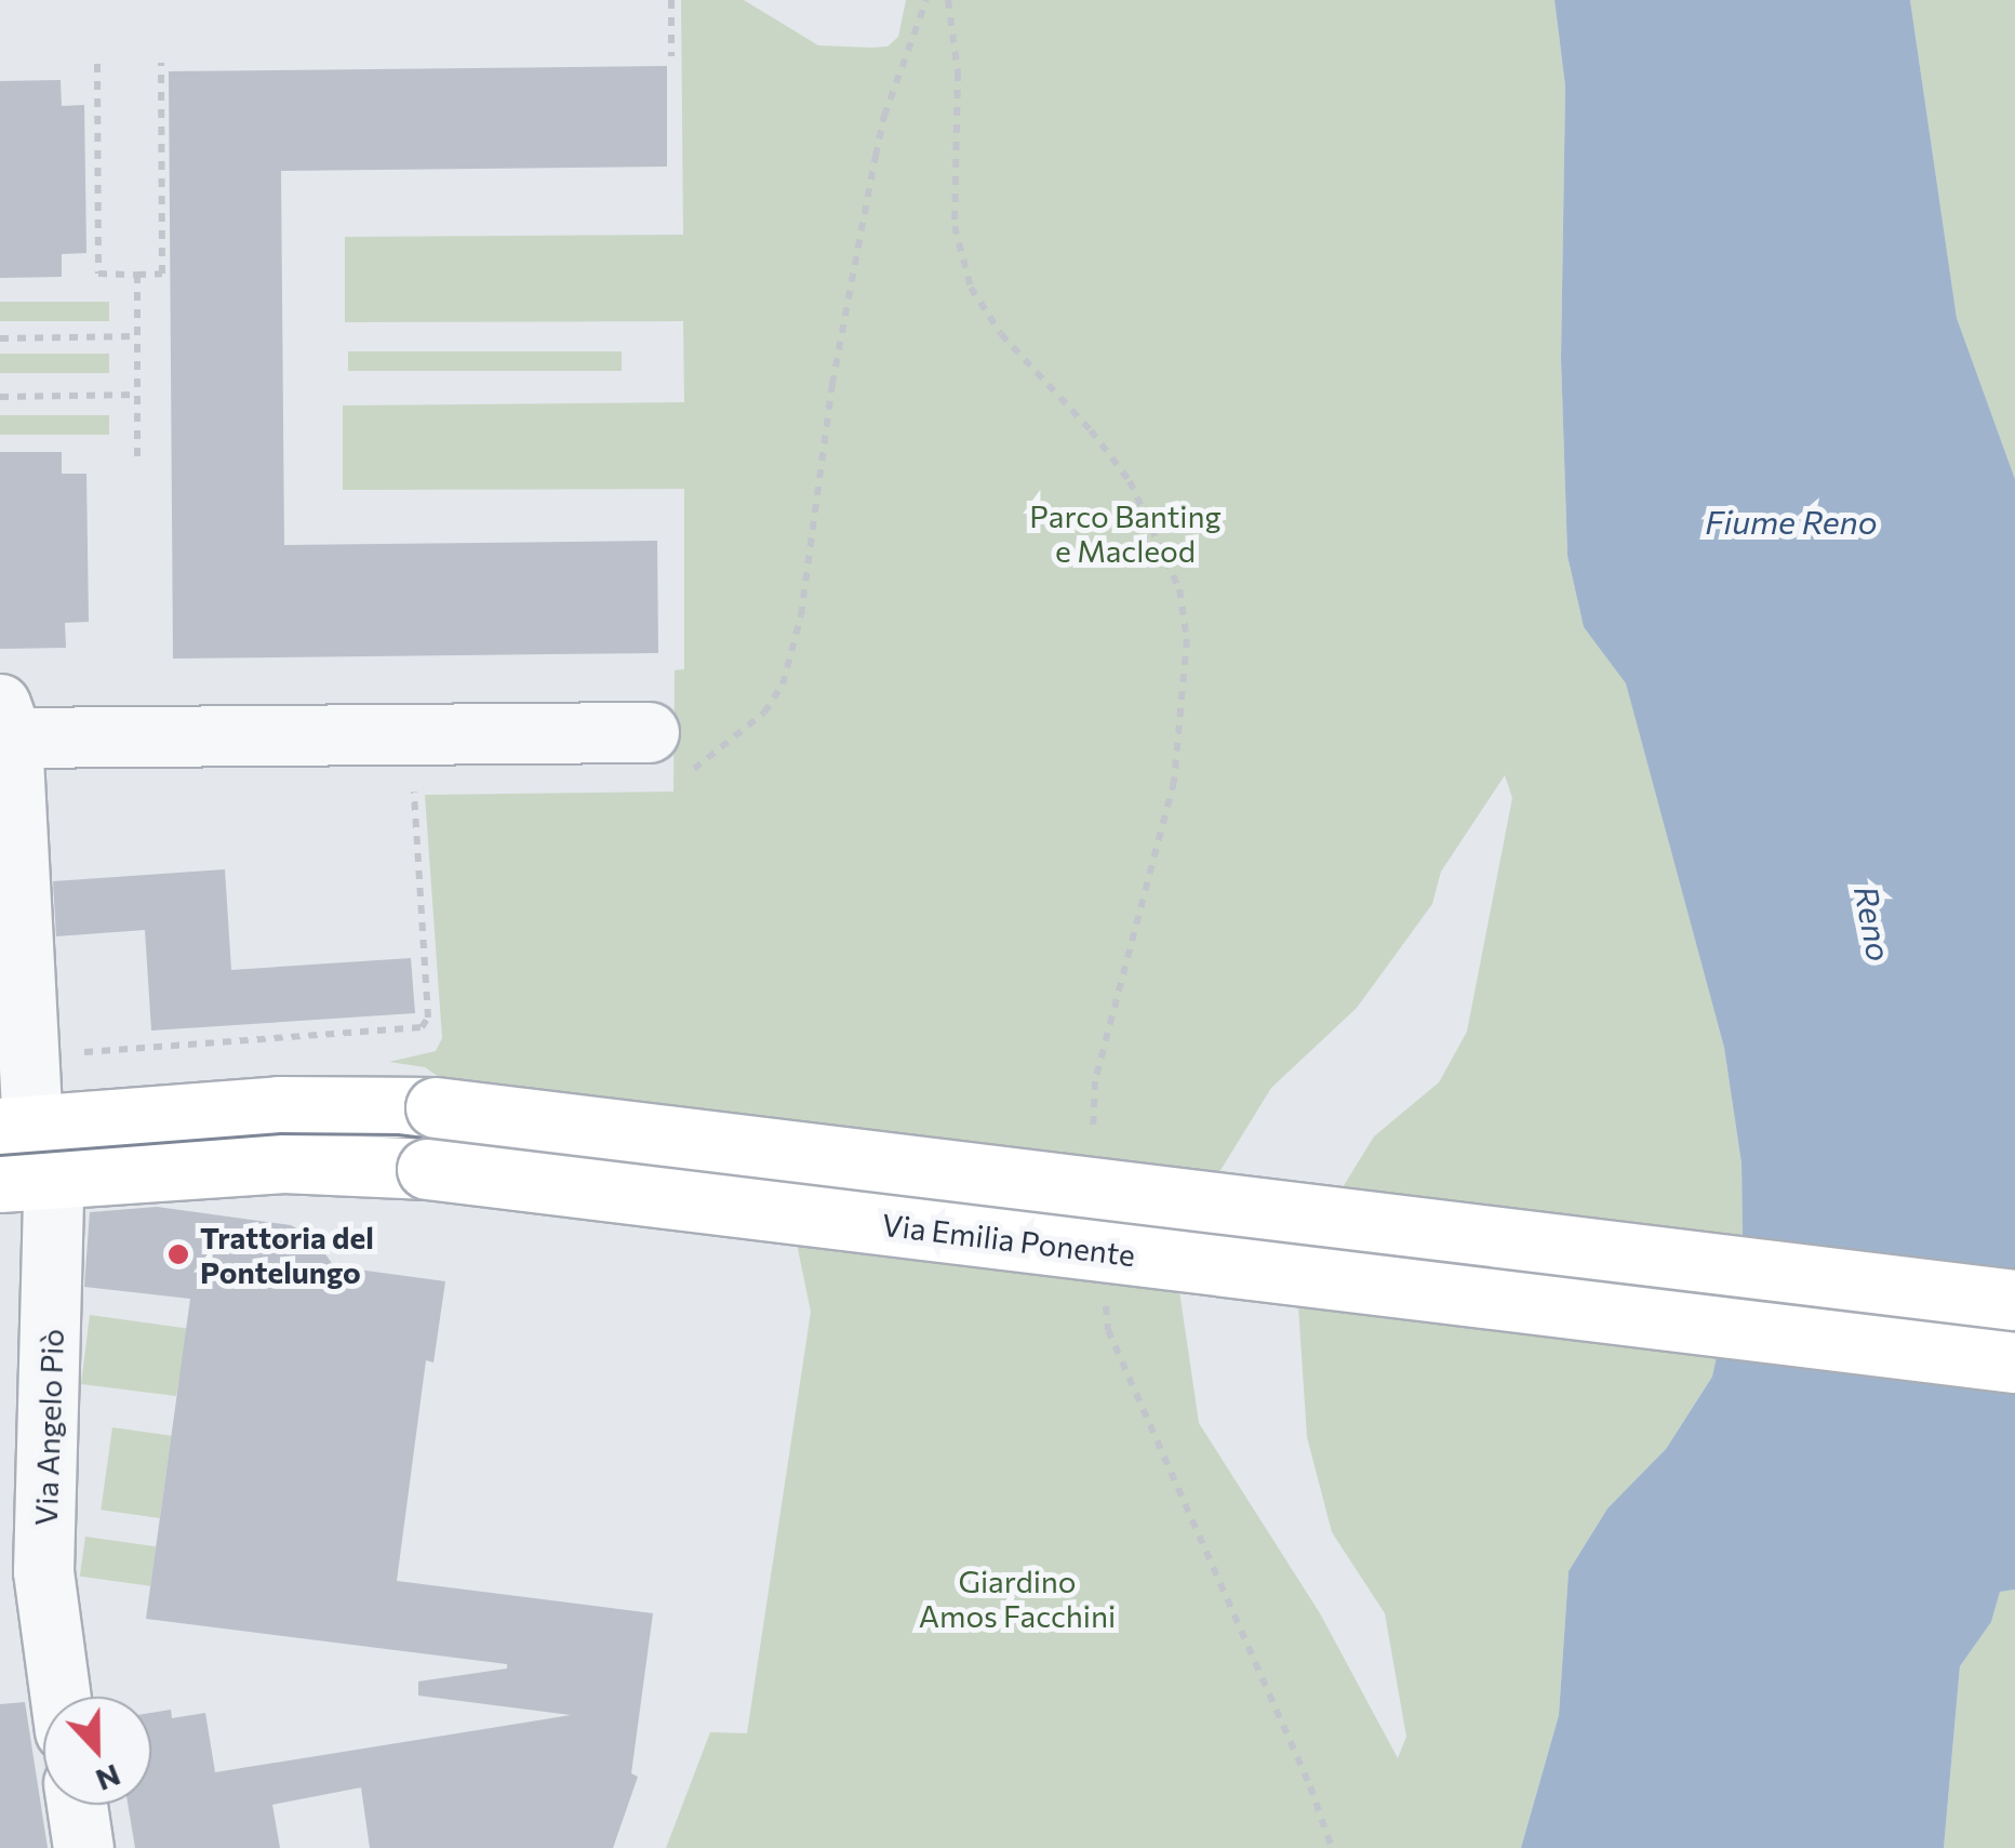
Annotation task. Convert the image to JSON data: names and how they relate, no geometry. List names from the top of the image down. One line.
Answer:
{"streets":{"main road":["Via Emilia Ponente"],"street":["Via Angelo Piò"]},"crossings":[["Via Emilia Ponente","Via Angelo Piò"]],"water":["Fiume Reno","Reno"],"parks":["Parco Banting e Macleod","Giardino Amos Facchini"],"places":["Trattoria del Pontelungo"],"north":"bottom"}
